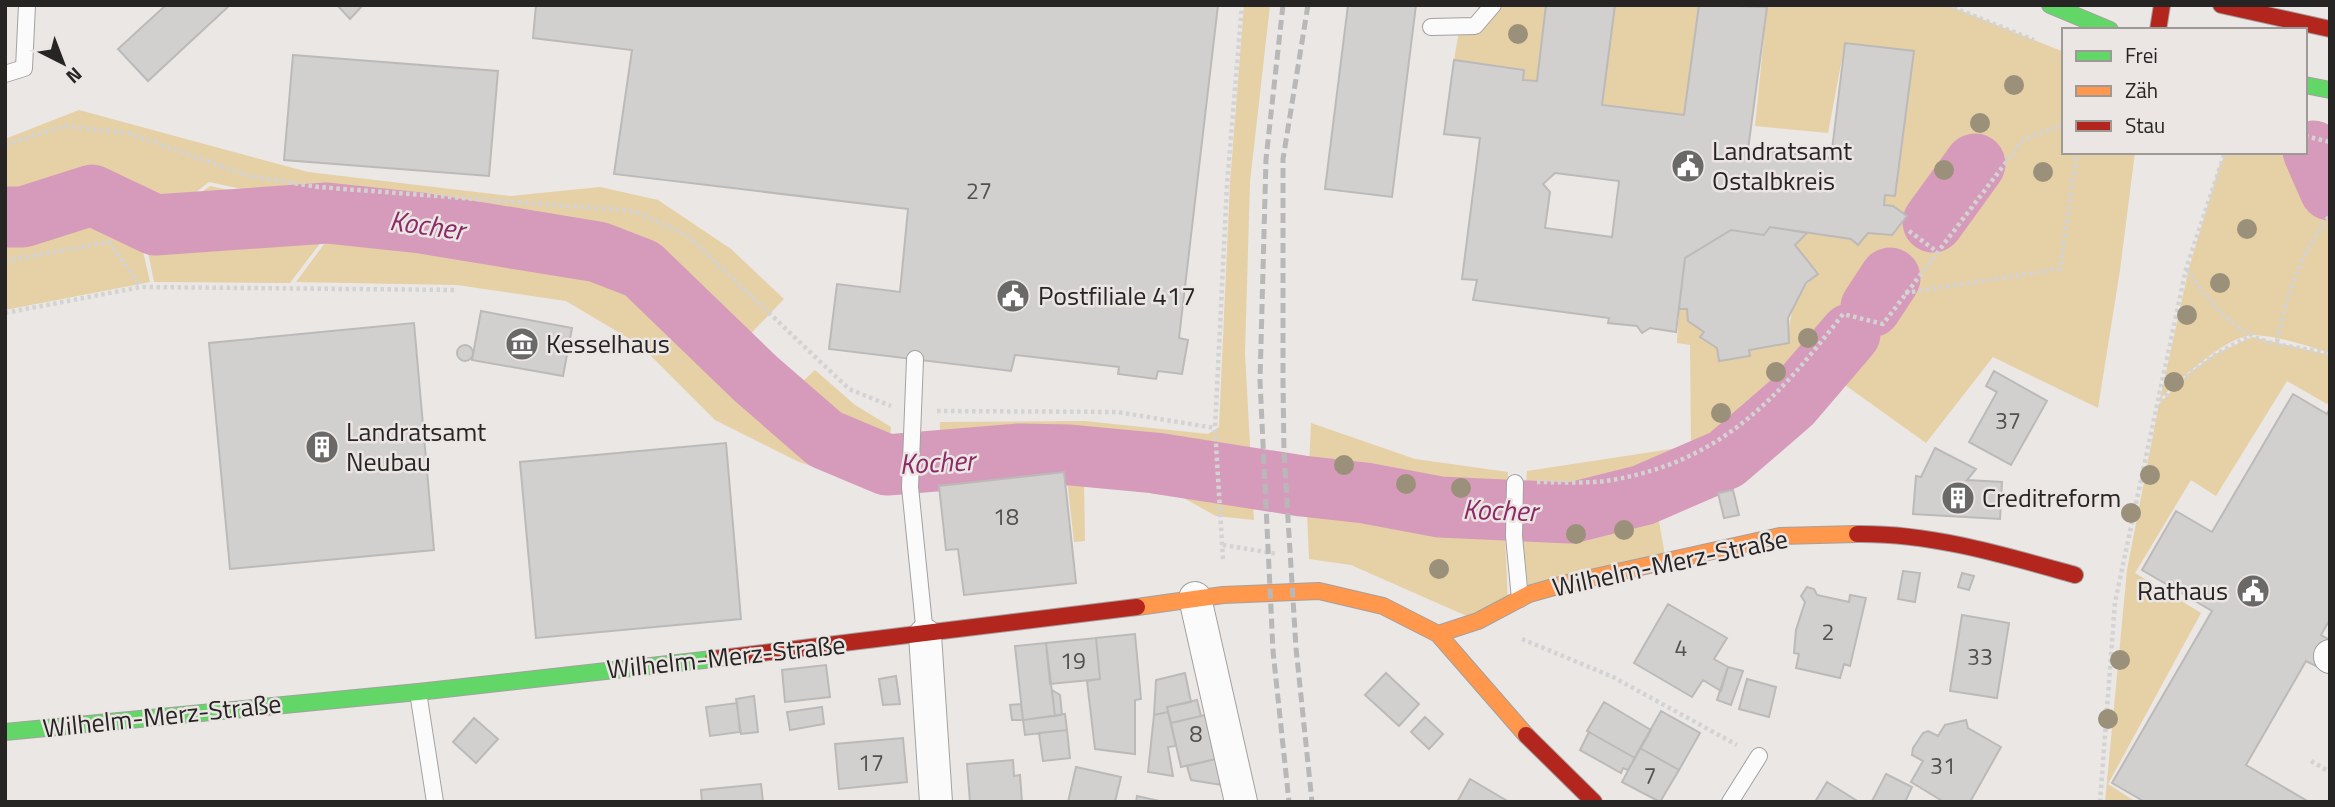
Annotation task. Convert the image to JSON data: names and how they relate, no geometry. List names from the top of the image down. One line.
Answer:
{"streets":{"street":["Wilhelm-Merz-Straße"]},"water":["Kocher"],"places":{"public building":["Landratsamt Ostalbkreis","Postfiliale 417","Rathaus"],"museum":["Kesselhaus"],"building":["Landratsamt Neubau","Creditreform"]},"house_numbers":["27","37","18","2","4","33","19","8","17","31","7"],"legend":["Frei","Zäh","Stau"],"north":"bottom right"}
